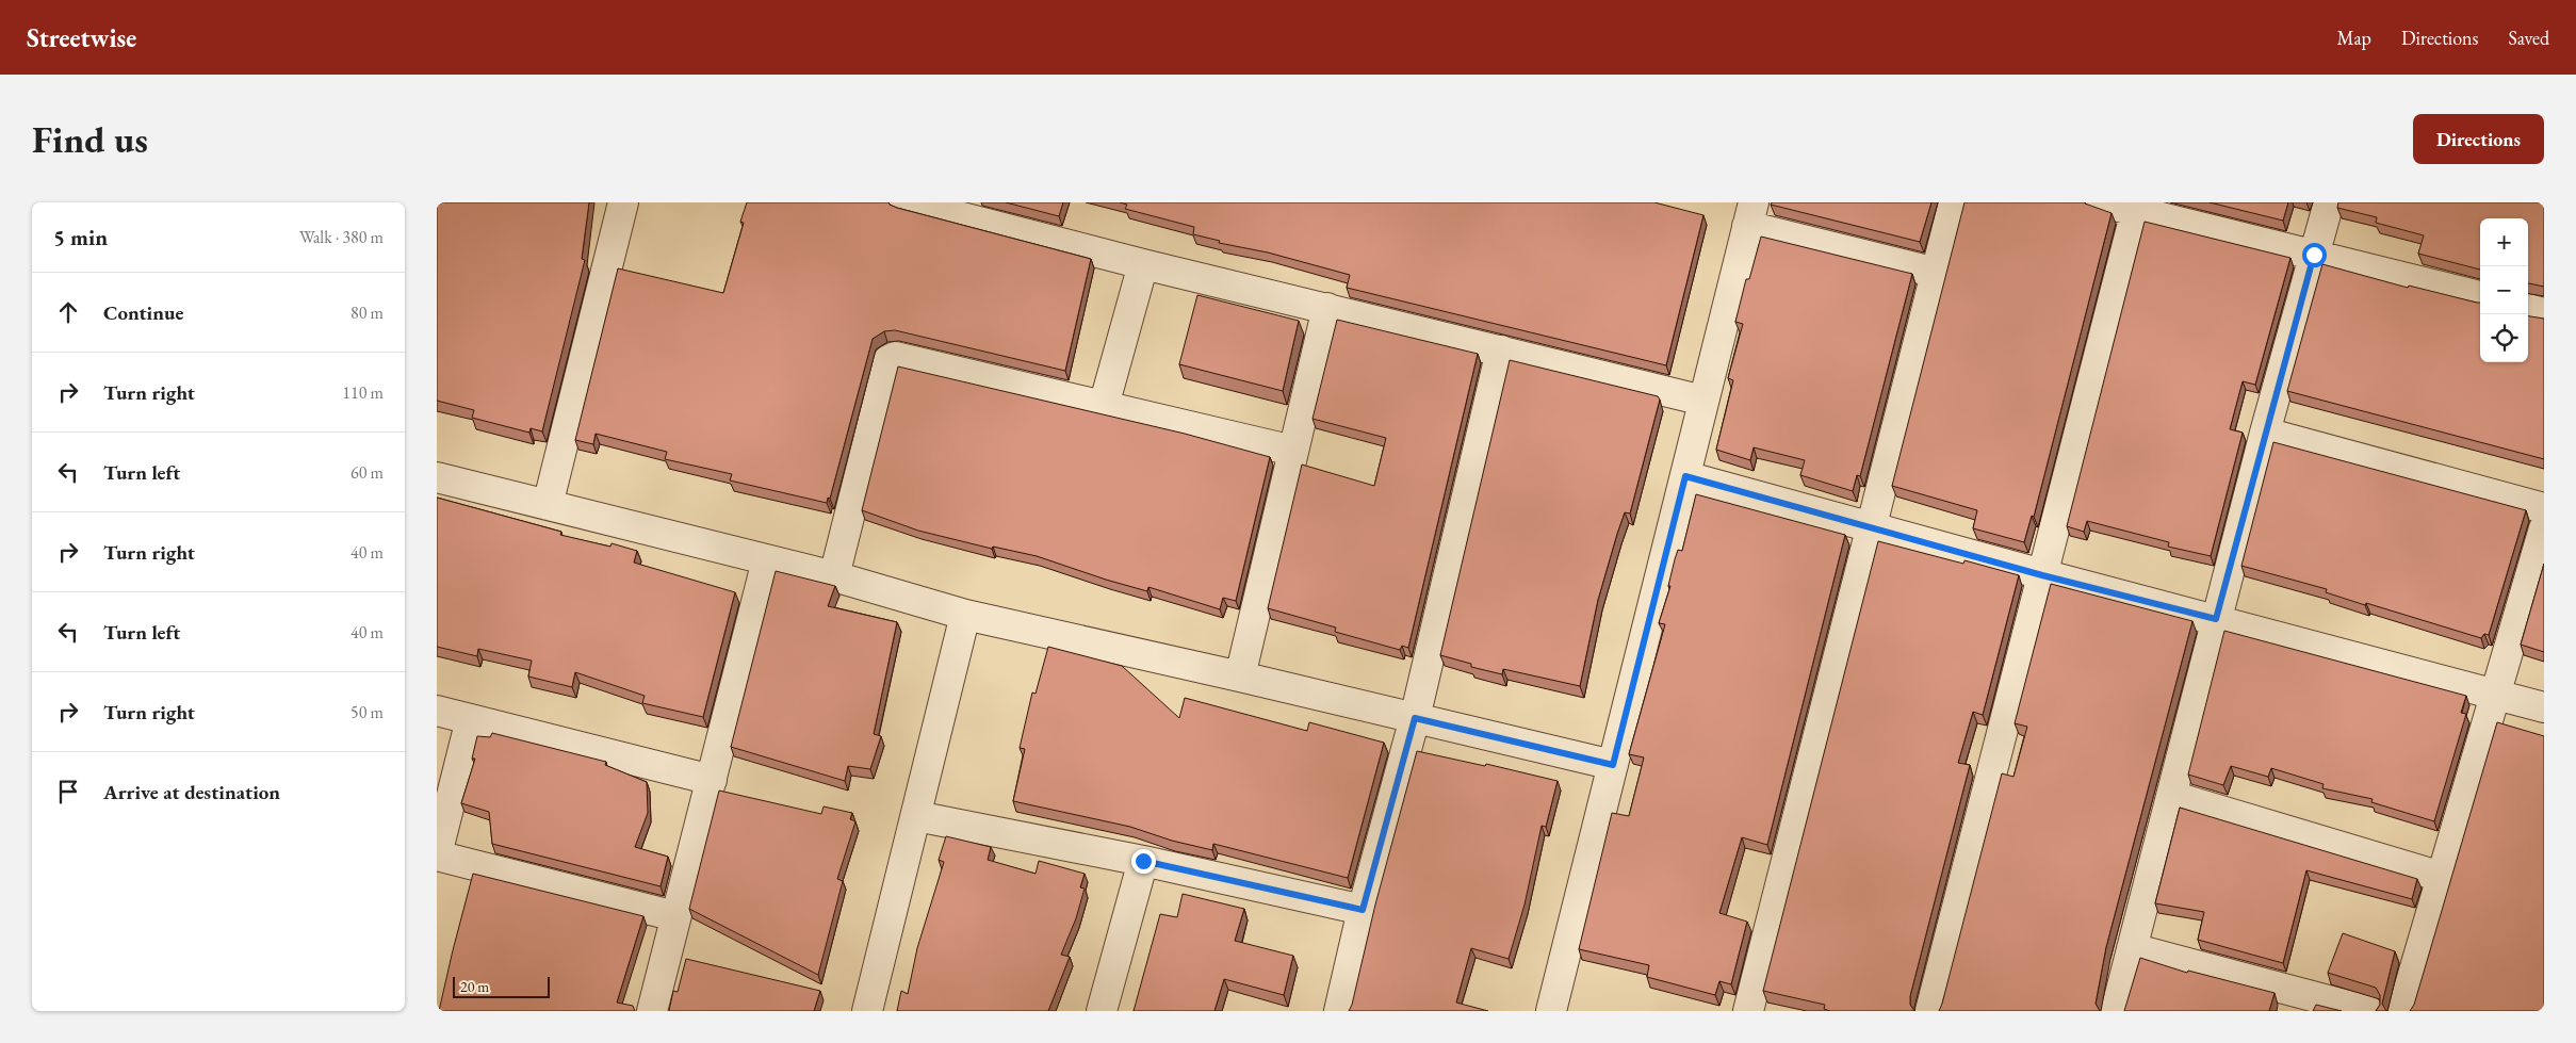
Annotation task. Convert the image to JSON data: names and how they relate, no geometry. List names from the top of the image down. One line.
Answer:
{"scale_bar":"20 m","page":{"header":"Streetwise","nav":["Map","Directions","Saved"],"buttons":"Directions","title":"Find us","heading":["5 min","Walk · 380 m"],"map_buttons":["+","−"],"list":[["Continue","80 m"],["Turn right","110 m"],["Turn left","60 m"],["Turn right","40 m"],["Turn left","40 m"],["Turn right","50 m"],"Arrive at destination"],"scale":"20 m"}}
